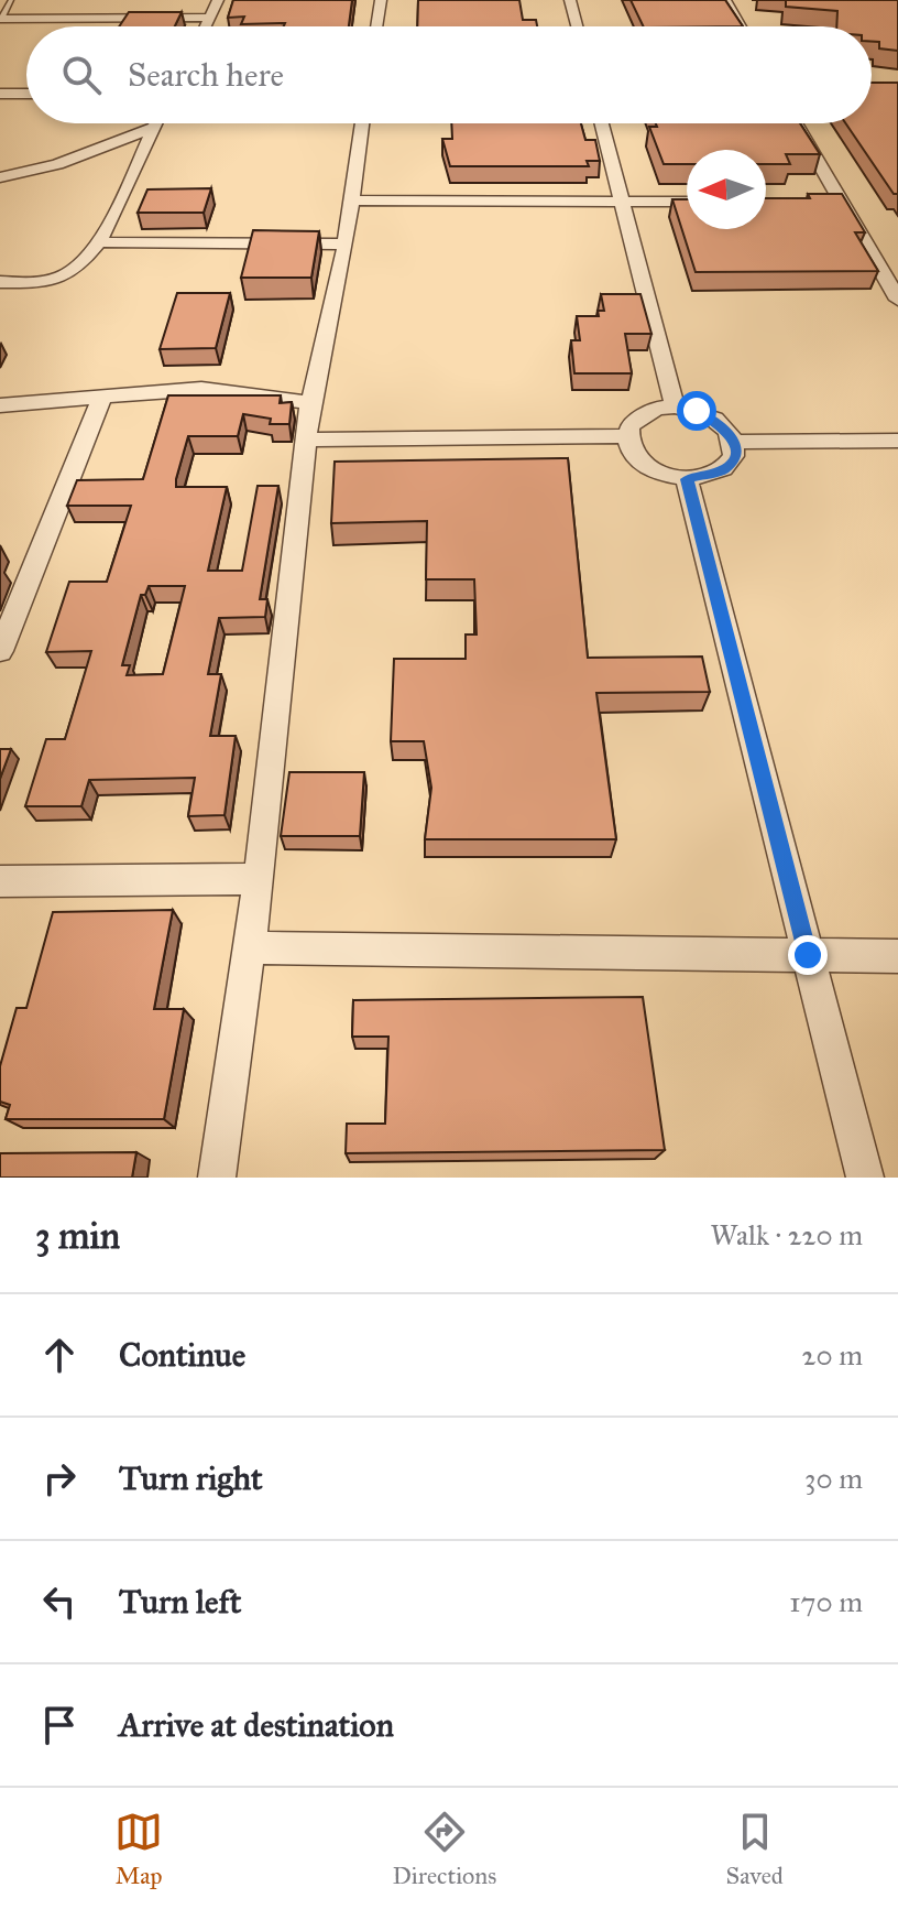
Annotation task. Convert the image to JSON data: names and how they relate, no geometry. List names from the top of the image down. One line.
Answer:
{"north":"left","page":{"search":"Search here","heading":["3 min","Walk · 220 m"],"list":[["Continue","20 m"],["Turn right","30 m"],["Turn left","170 m"],"Arrive at destination"],"nav":["Map","Directions","Saved"]}}
